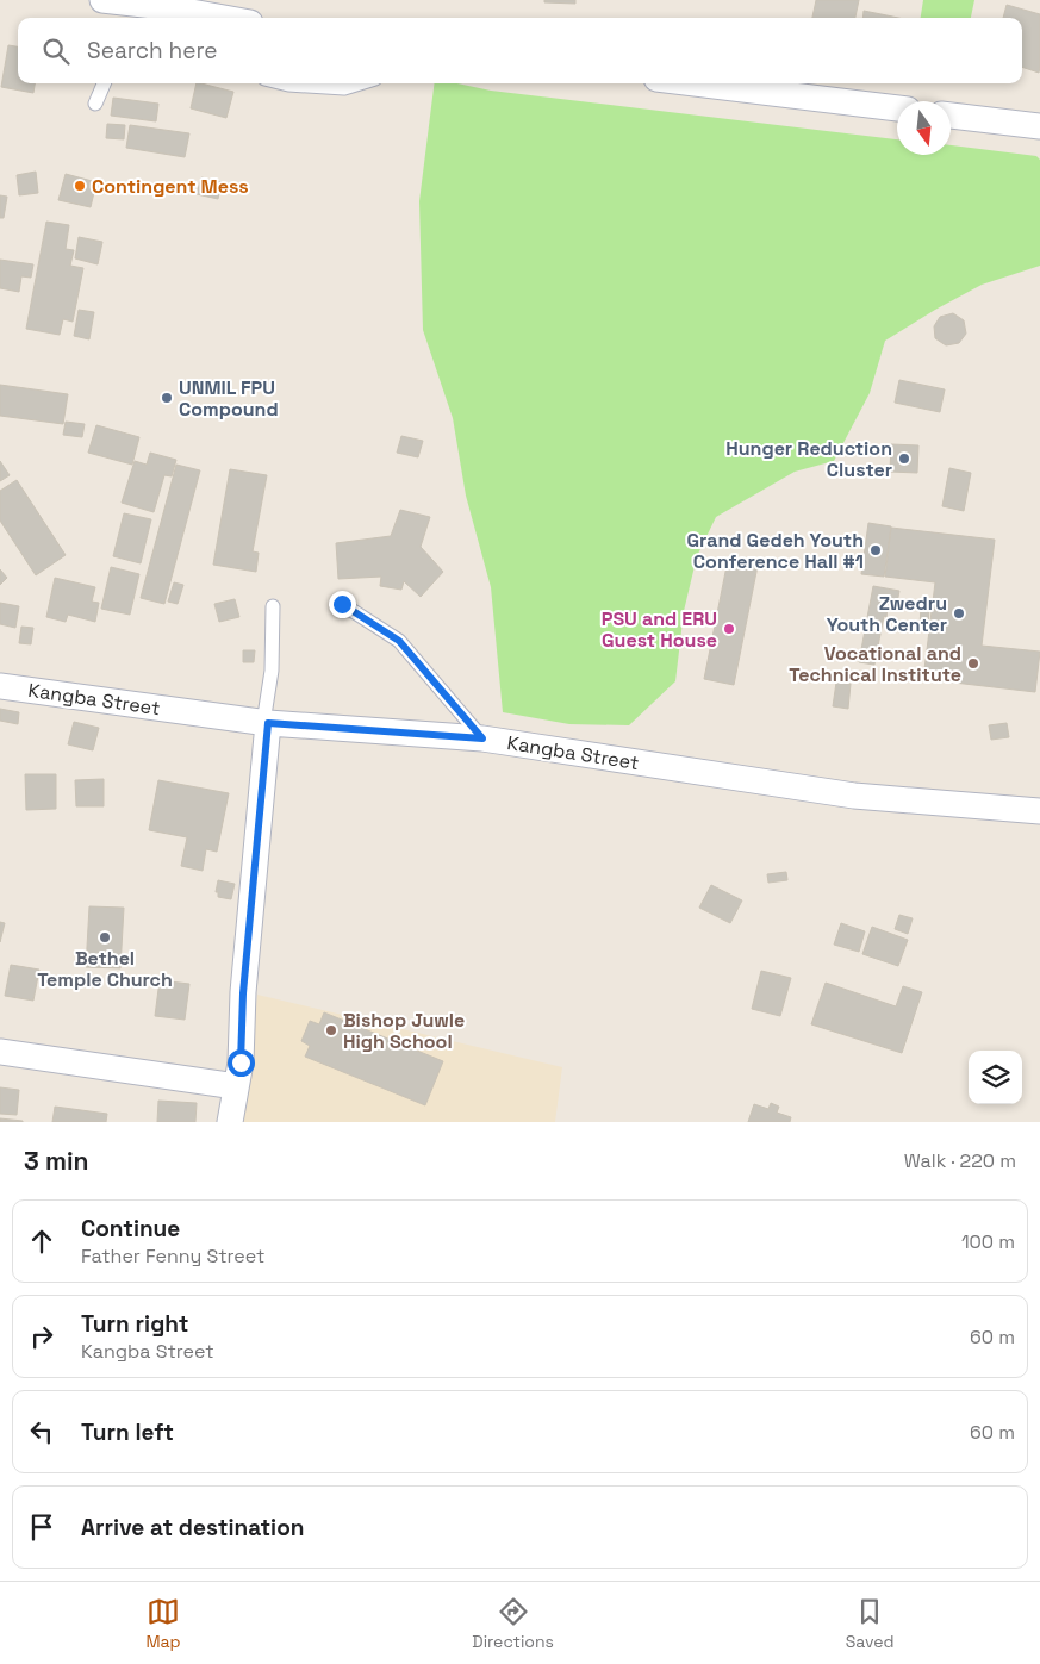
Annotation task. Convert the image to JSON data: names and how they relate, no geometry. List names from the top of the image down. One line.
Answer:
{"streets":{"street":["Kangba Street"]},"places":["Contingent Mess","UNMIL FPU Compound","Hunger Reduction Cluster","Grand Gedeh Youth Conference Hall #1","Zwedru Youth Center","PSU and ERU Guest House","Vocational and Technical Institute","Bethel Temple Church","Bishop Juwle High School"],"north":"bottom","page":{"search":"Search here","heading":["3 min","Walk · 220 m"],"list":[["Continue","Father Fenny Street","100 m"],["Turn right","Kangba Street","60 m"],["Turn left","60 m"],"Arrive at destination"],"nav":["Map","Directions","Saved"]}}
